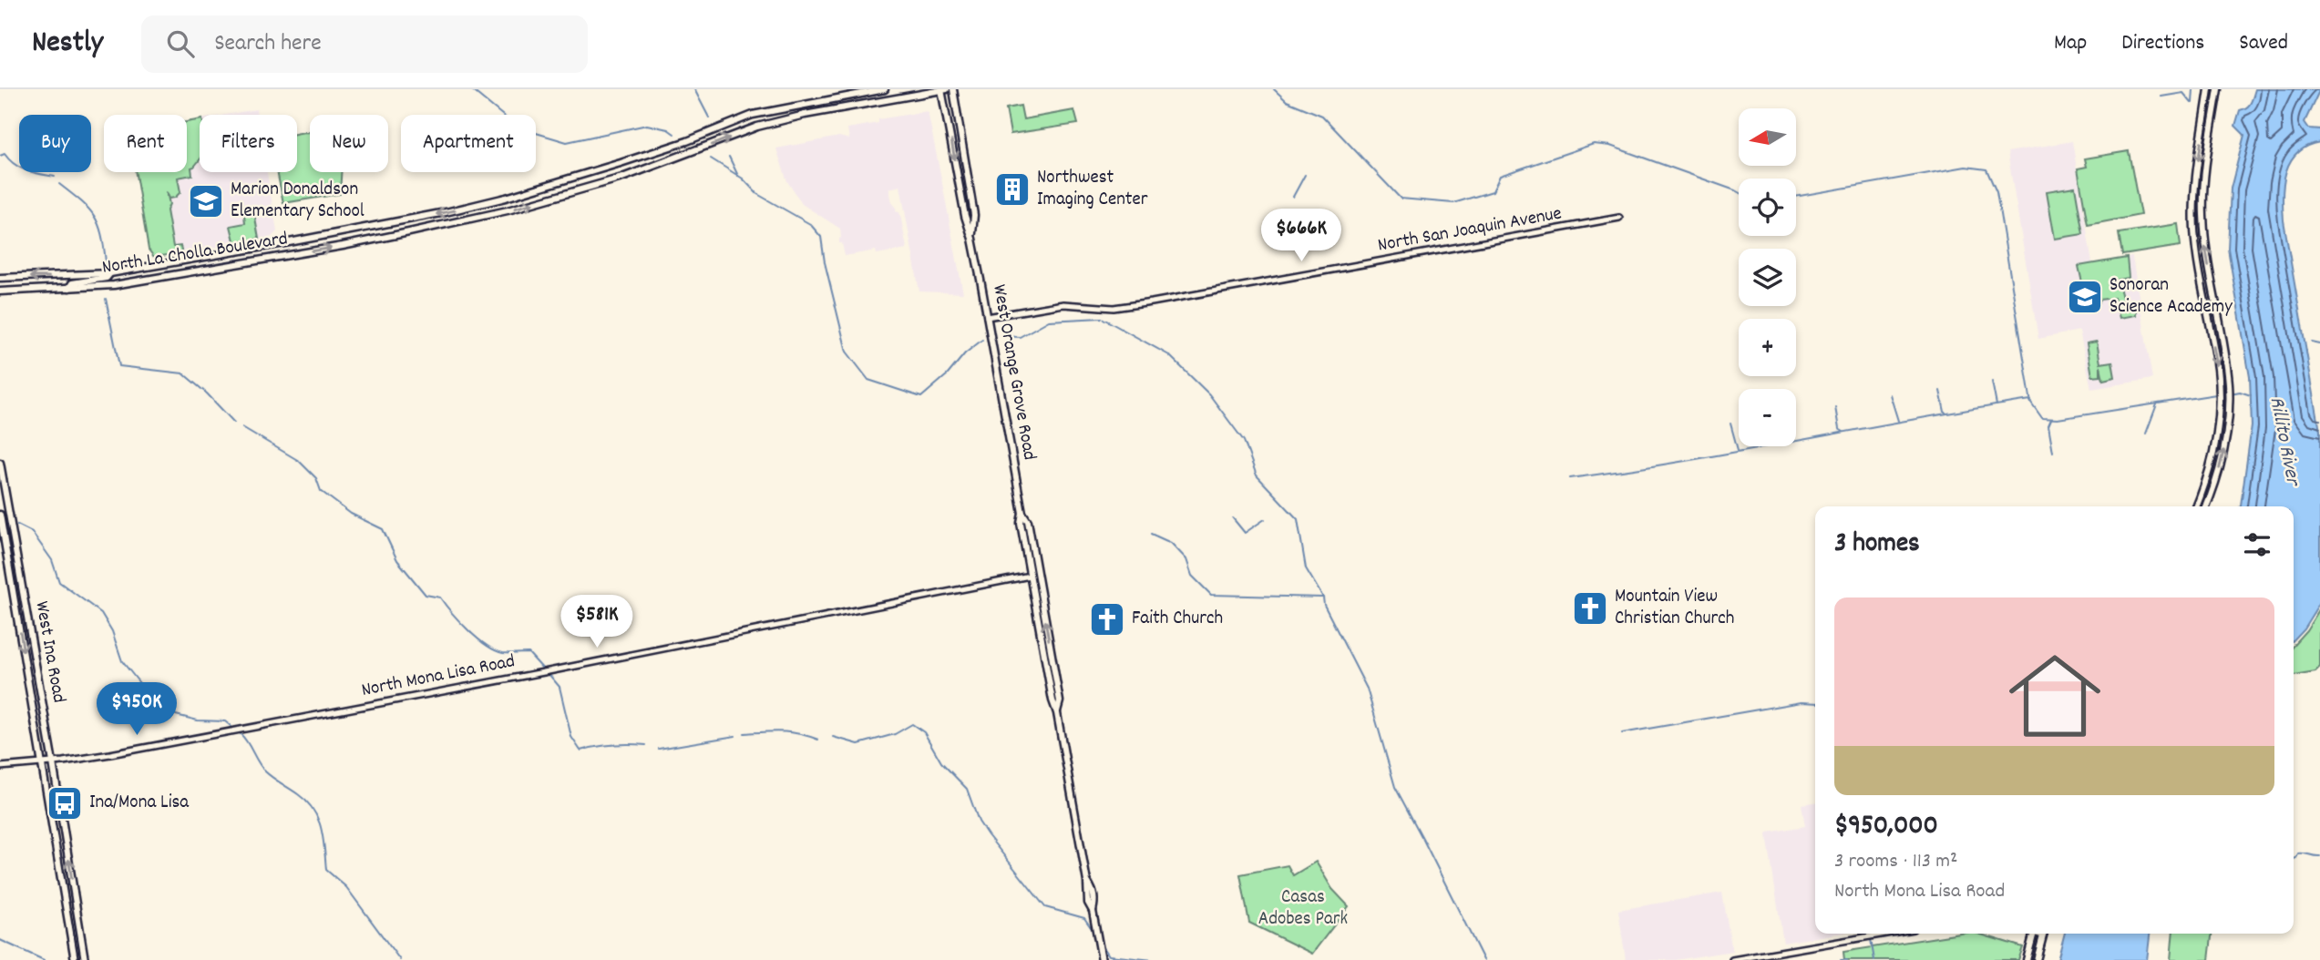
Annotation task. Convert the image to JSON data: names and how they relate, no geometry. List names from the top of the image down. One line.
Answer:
{"streets":{"main road":["North La Cholla Boulevard","West Orange Grove Road","West Ina Road"],"street":["North San Joaquin Avenue","North Mona Lisa Road"]},"crossings":[["North San Joaquin Avenue","West Orange Grove Road"],["North La Cholla Boulevard","West Orange Grove Road"],["West Orange Grove Road","North Mona Lisa Road"],["West Ina Road","North Mona Lisa Road"]],"water":["Rillito River"],"parks":["Casas Adobes Park"],"places":{"building":["Northwest Imaging Center"],"school or university":["Marion Donaldson Elementary School","Sonoran Science Academy"],"church":["Mountain View Christian Church","Faith Church"],"bus stop":["Ina/Mona Lisa"]},"north":"left","page":{"header":"Nestly","search":"Search here","nav":["Map","Directions","Saved"],"map_buttons":["+","−"],"chip":["Buy","Rent","Filters","New","Apartment"],"price":["$666K","$581K","$950K"],"heading":"3 homes","list":[{"name":"$950,000","note":"3 rooms · 113 m² · North Mona Lisa Road"}]}}
